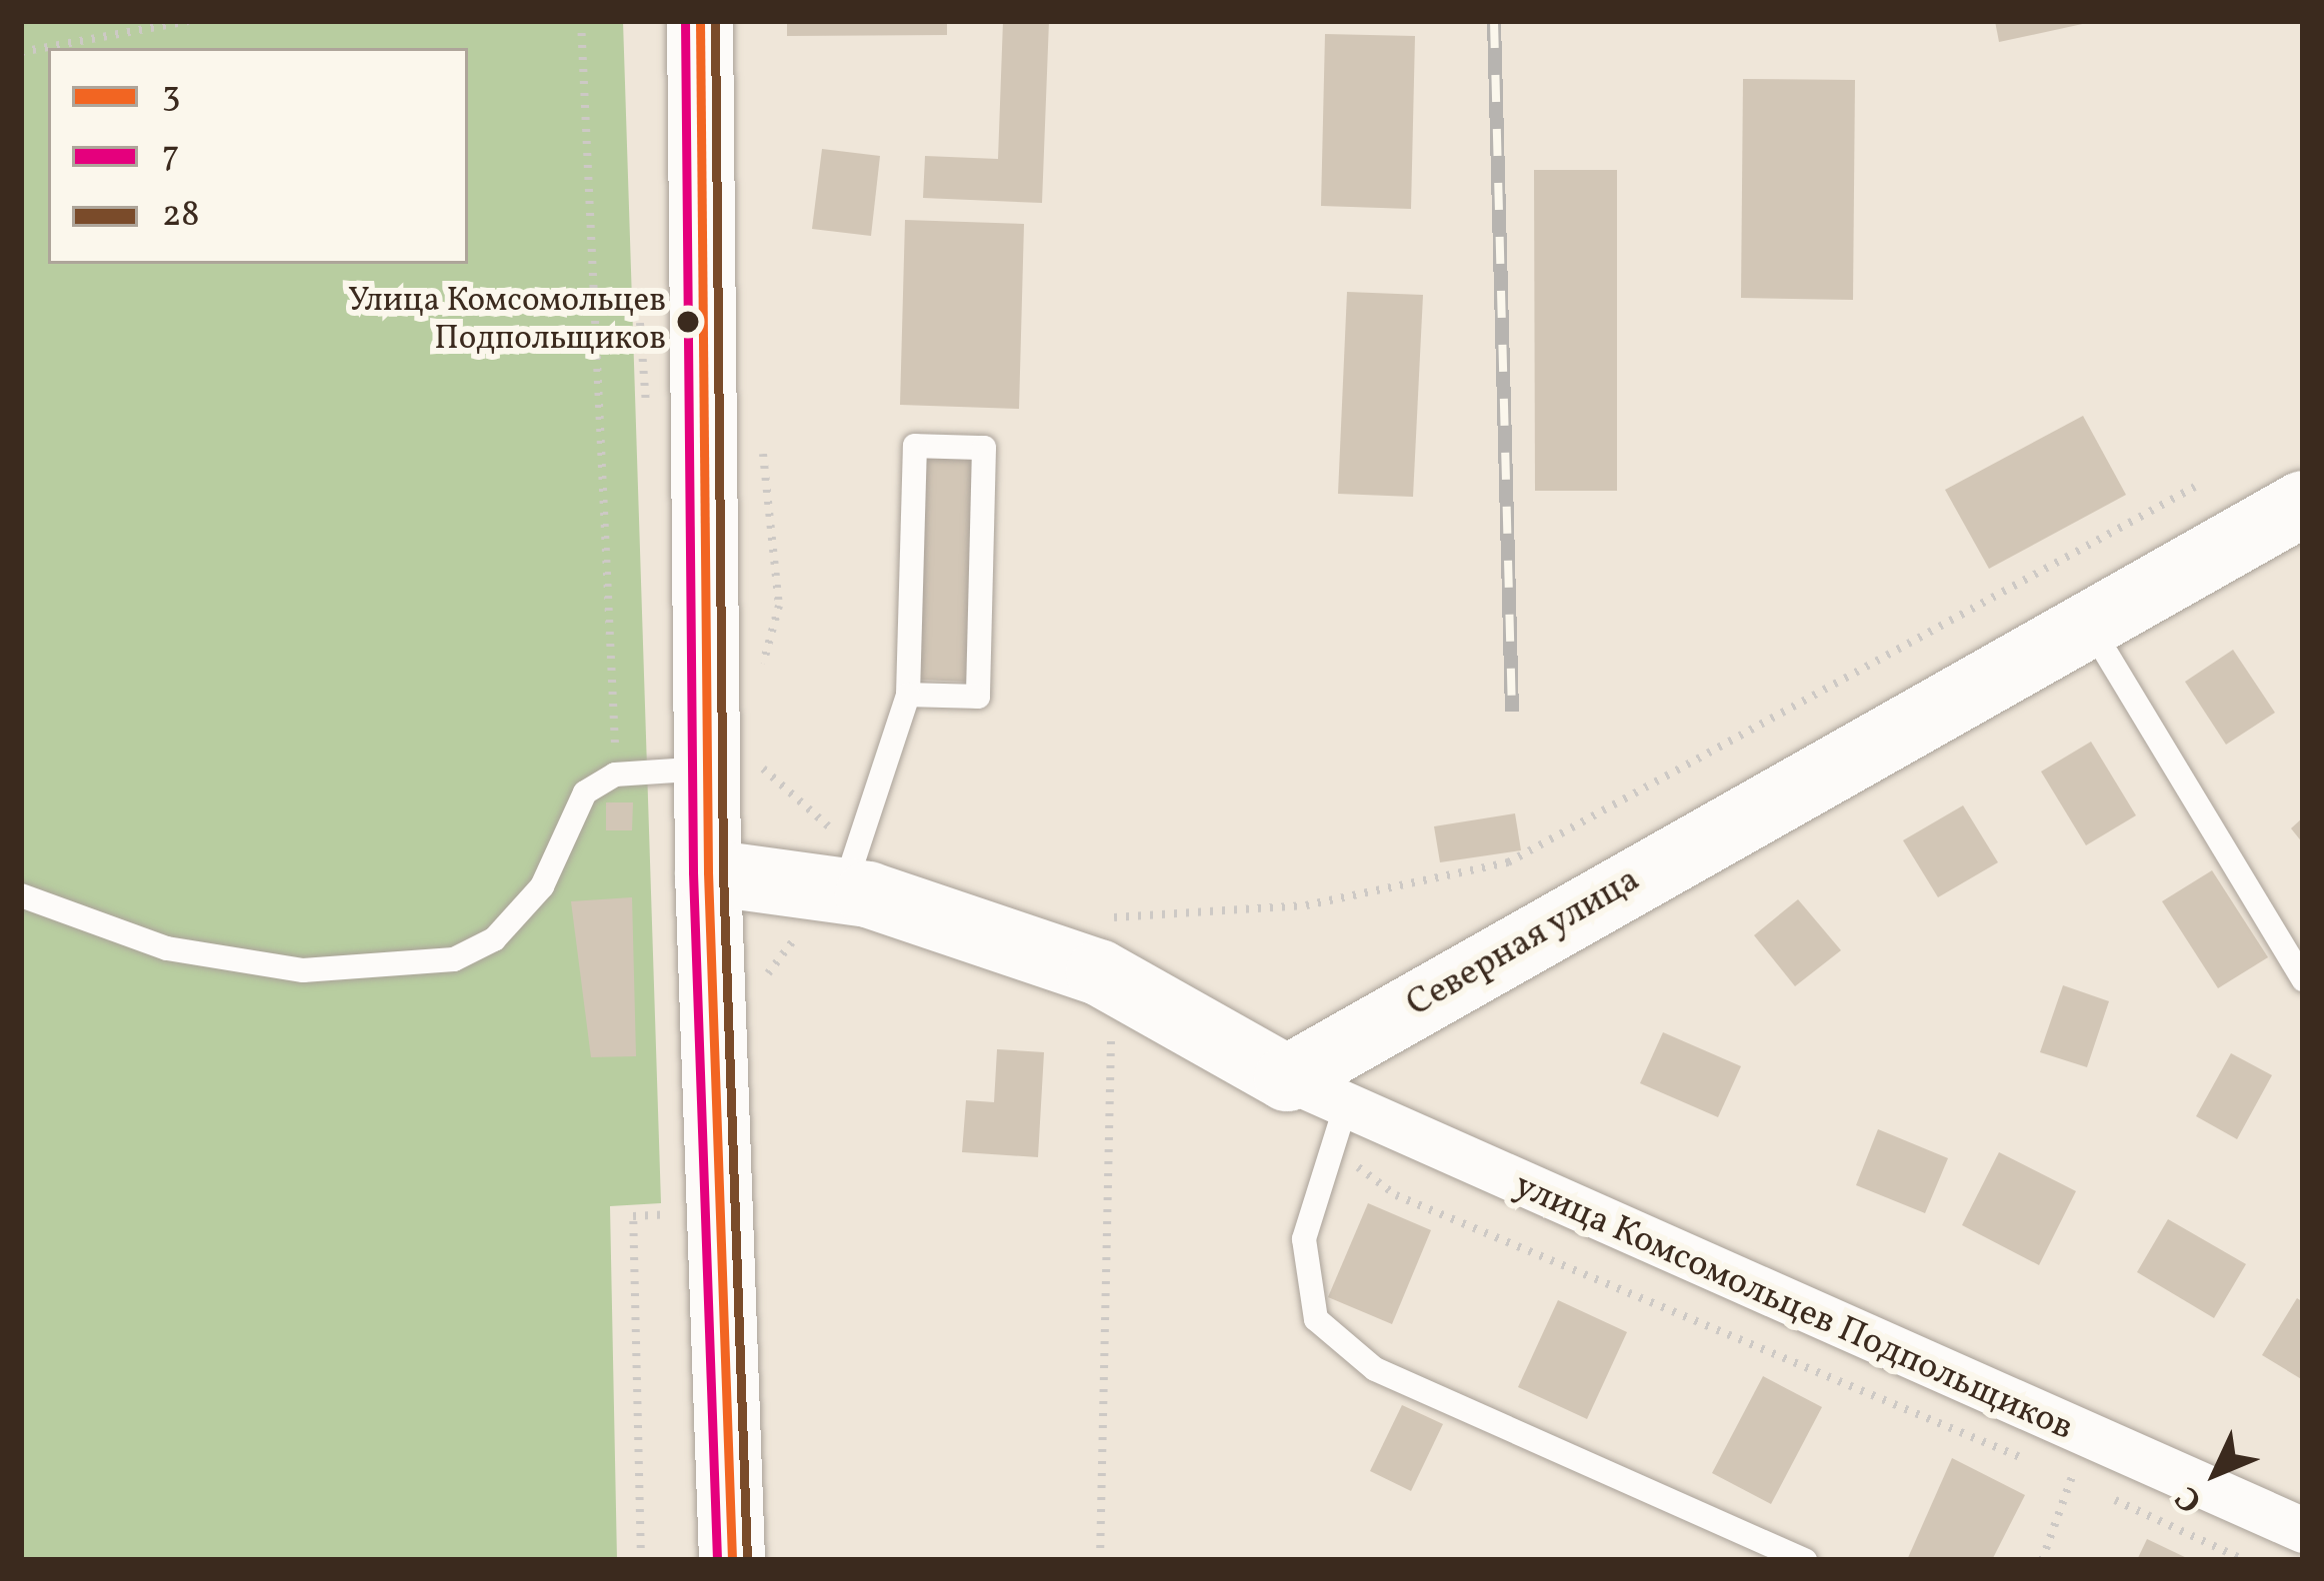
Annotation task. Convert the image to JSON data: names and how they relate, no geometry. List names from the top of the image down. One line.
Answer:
{"streets":{"street":["Северная улица","улица Комсомольцев Подпольщиков"]},"crossings":[["Северная улица","улица Комсомольцев Подпольщиков"]],"places":["Улица Комсомольцев Подпольщиков"],"lines":["transit line 3","transit line 7","transit line 28"],"legend":["3","7","28"],"north":"bottom left"}
